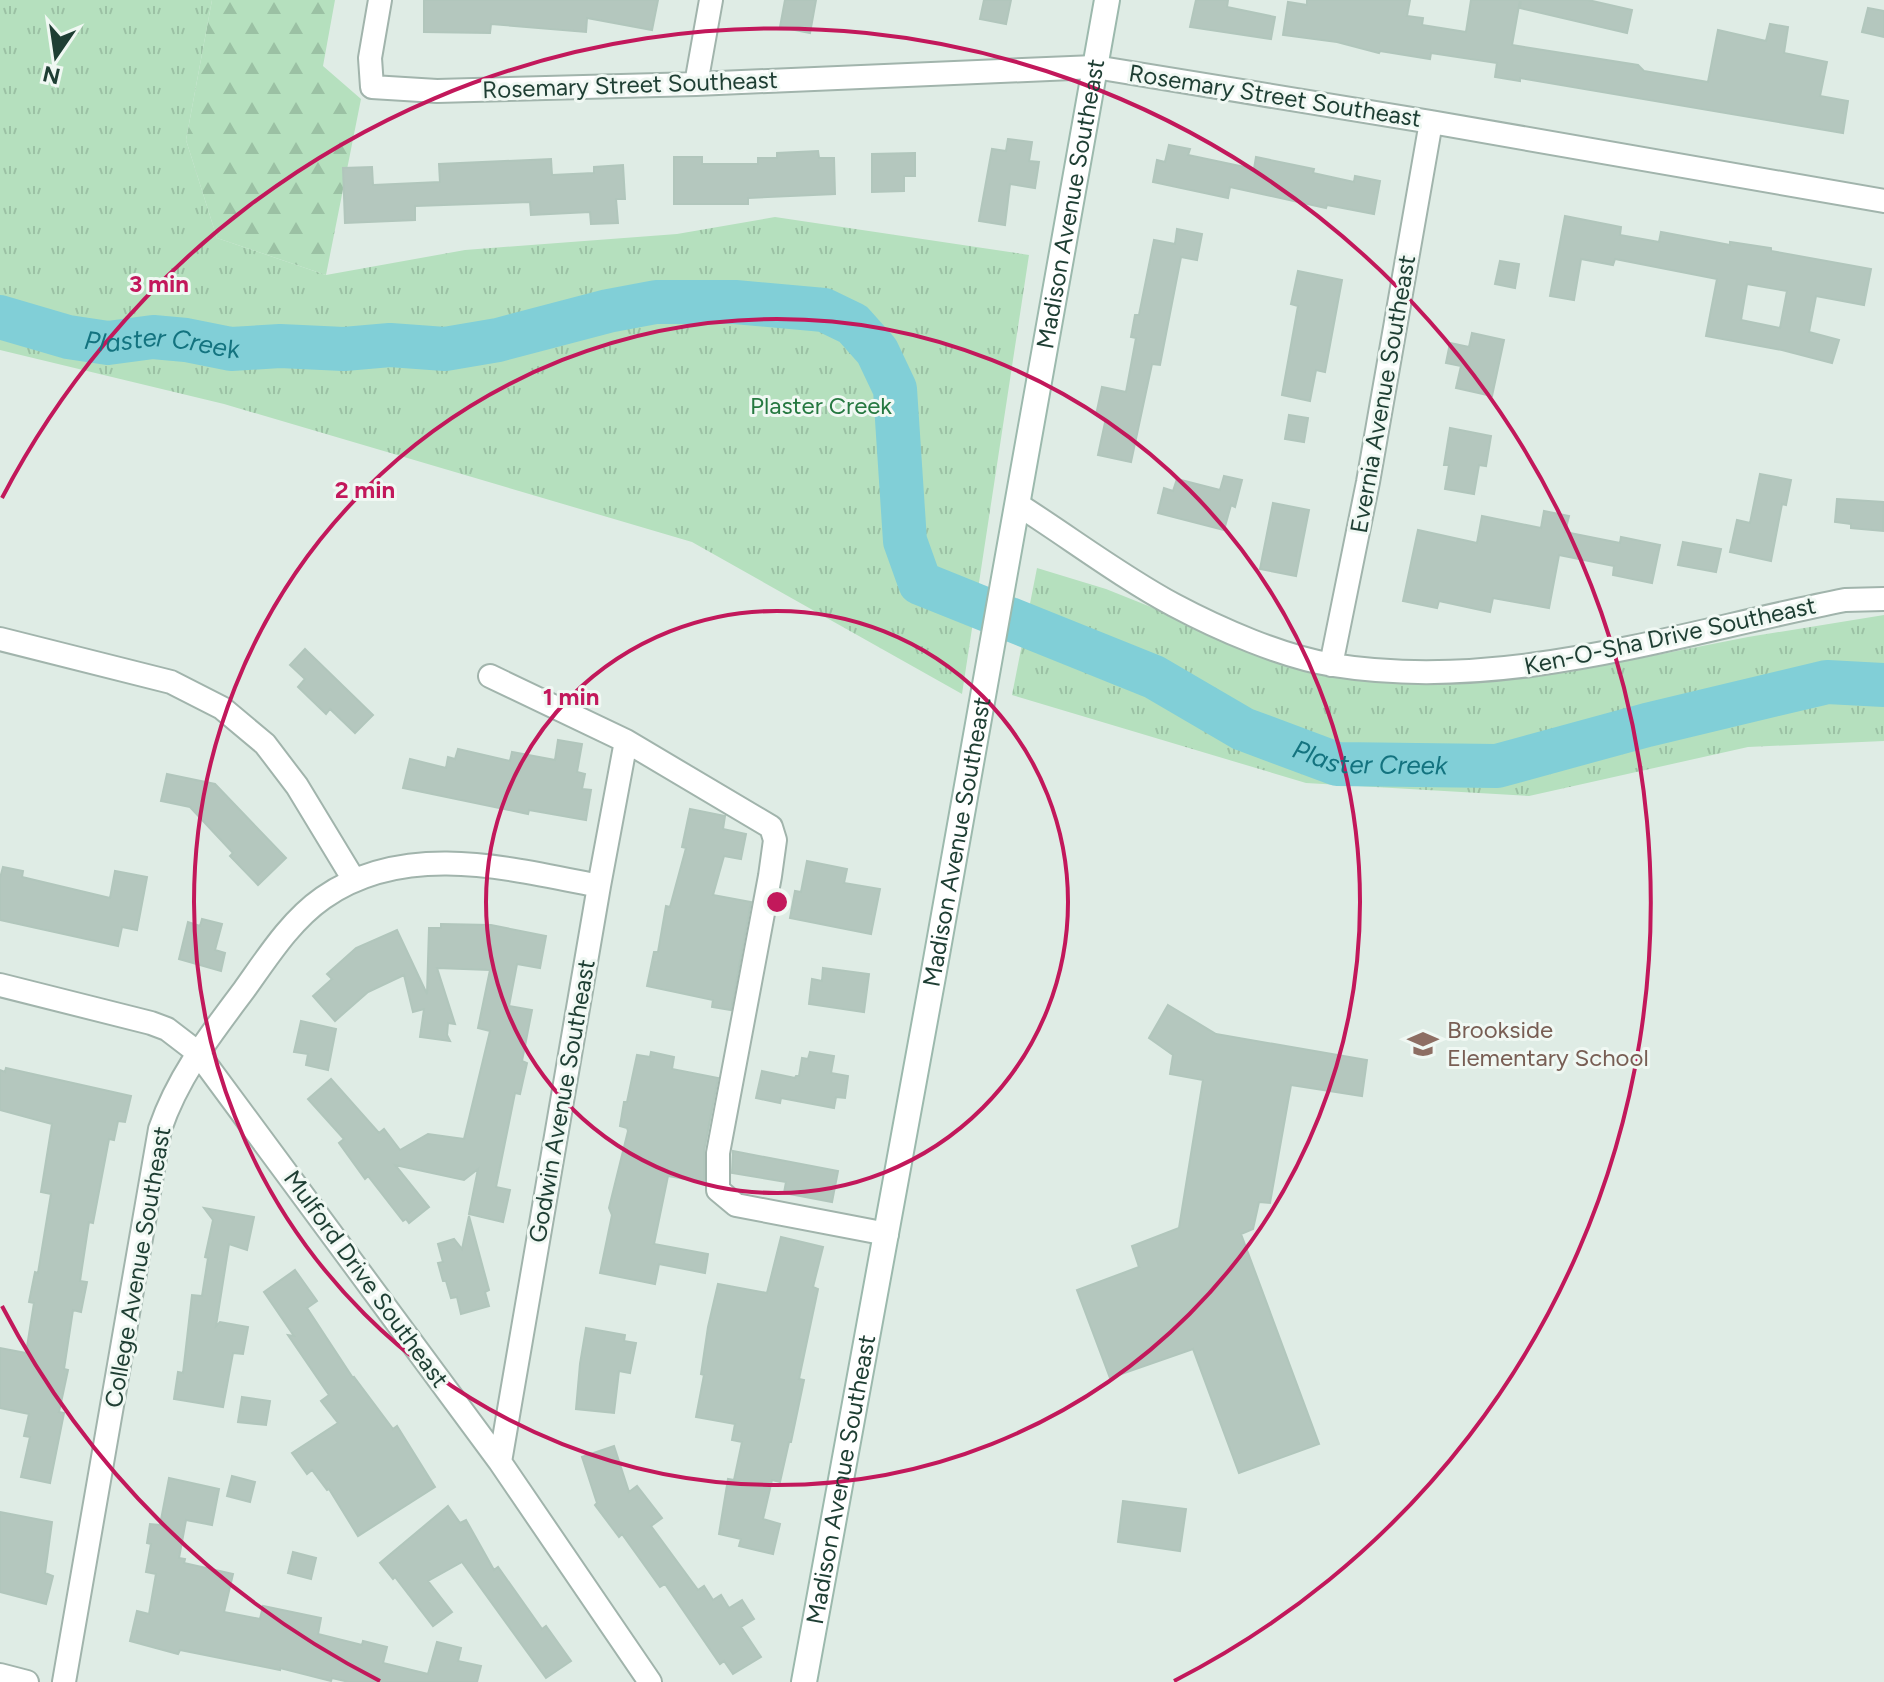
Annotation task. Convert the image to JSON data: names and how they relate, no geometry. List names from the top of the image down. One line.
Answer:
{"streets":{"street":["Rosemary Street Southeast","Madison Avenue Southeast","Evernia Avenue Southeast","Ken-O-Sha Drive Southeast","Godwin Avenue Southeast","College Avenue Southeast","Mulford Drive Southeast"]},"crossings":[["Rosemary Street Southeast","Madison Avenue Southeast"],["Rosemary Street Southeast","Evernia Avenue Southeast"],["Madison Avenue Southeast","Ken-O-Sha Drive Southeast"],["Evernia Avenue Southeast","Ken-O-Sha Drive Southeast"],["Godwin Avenue Southeast","College Avenue Southeast"],["Godwin Avenue Southeast","Mulford Drive Southeast"],["College Avenue Southeast","Mulford Drive Southeast"]],"water":["Plaster Creek"],"parks":["Plaster Creek"],"places":{"school or university":["Brookside Elementary School"]},"north":"bottom","rings":["3 min","2 min","1 min"]}
